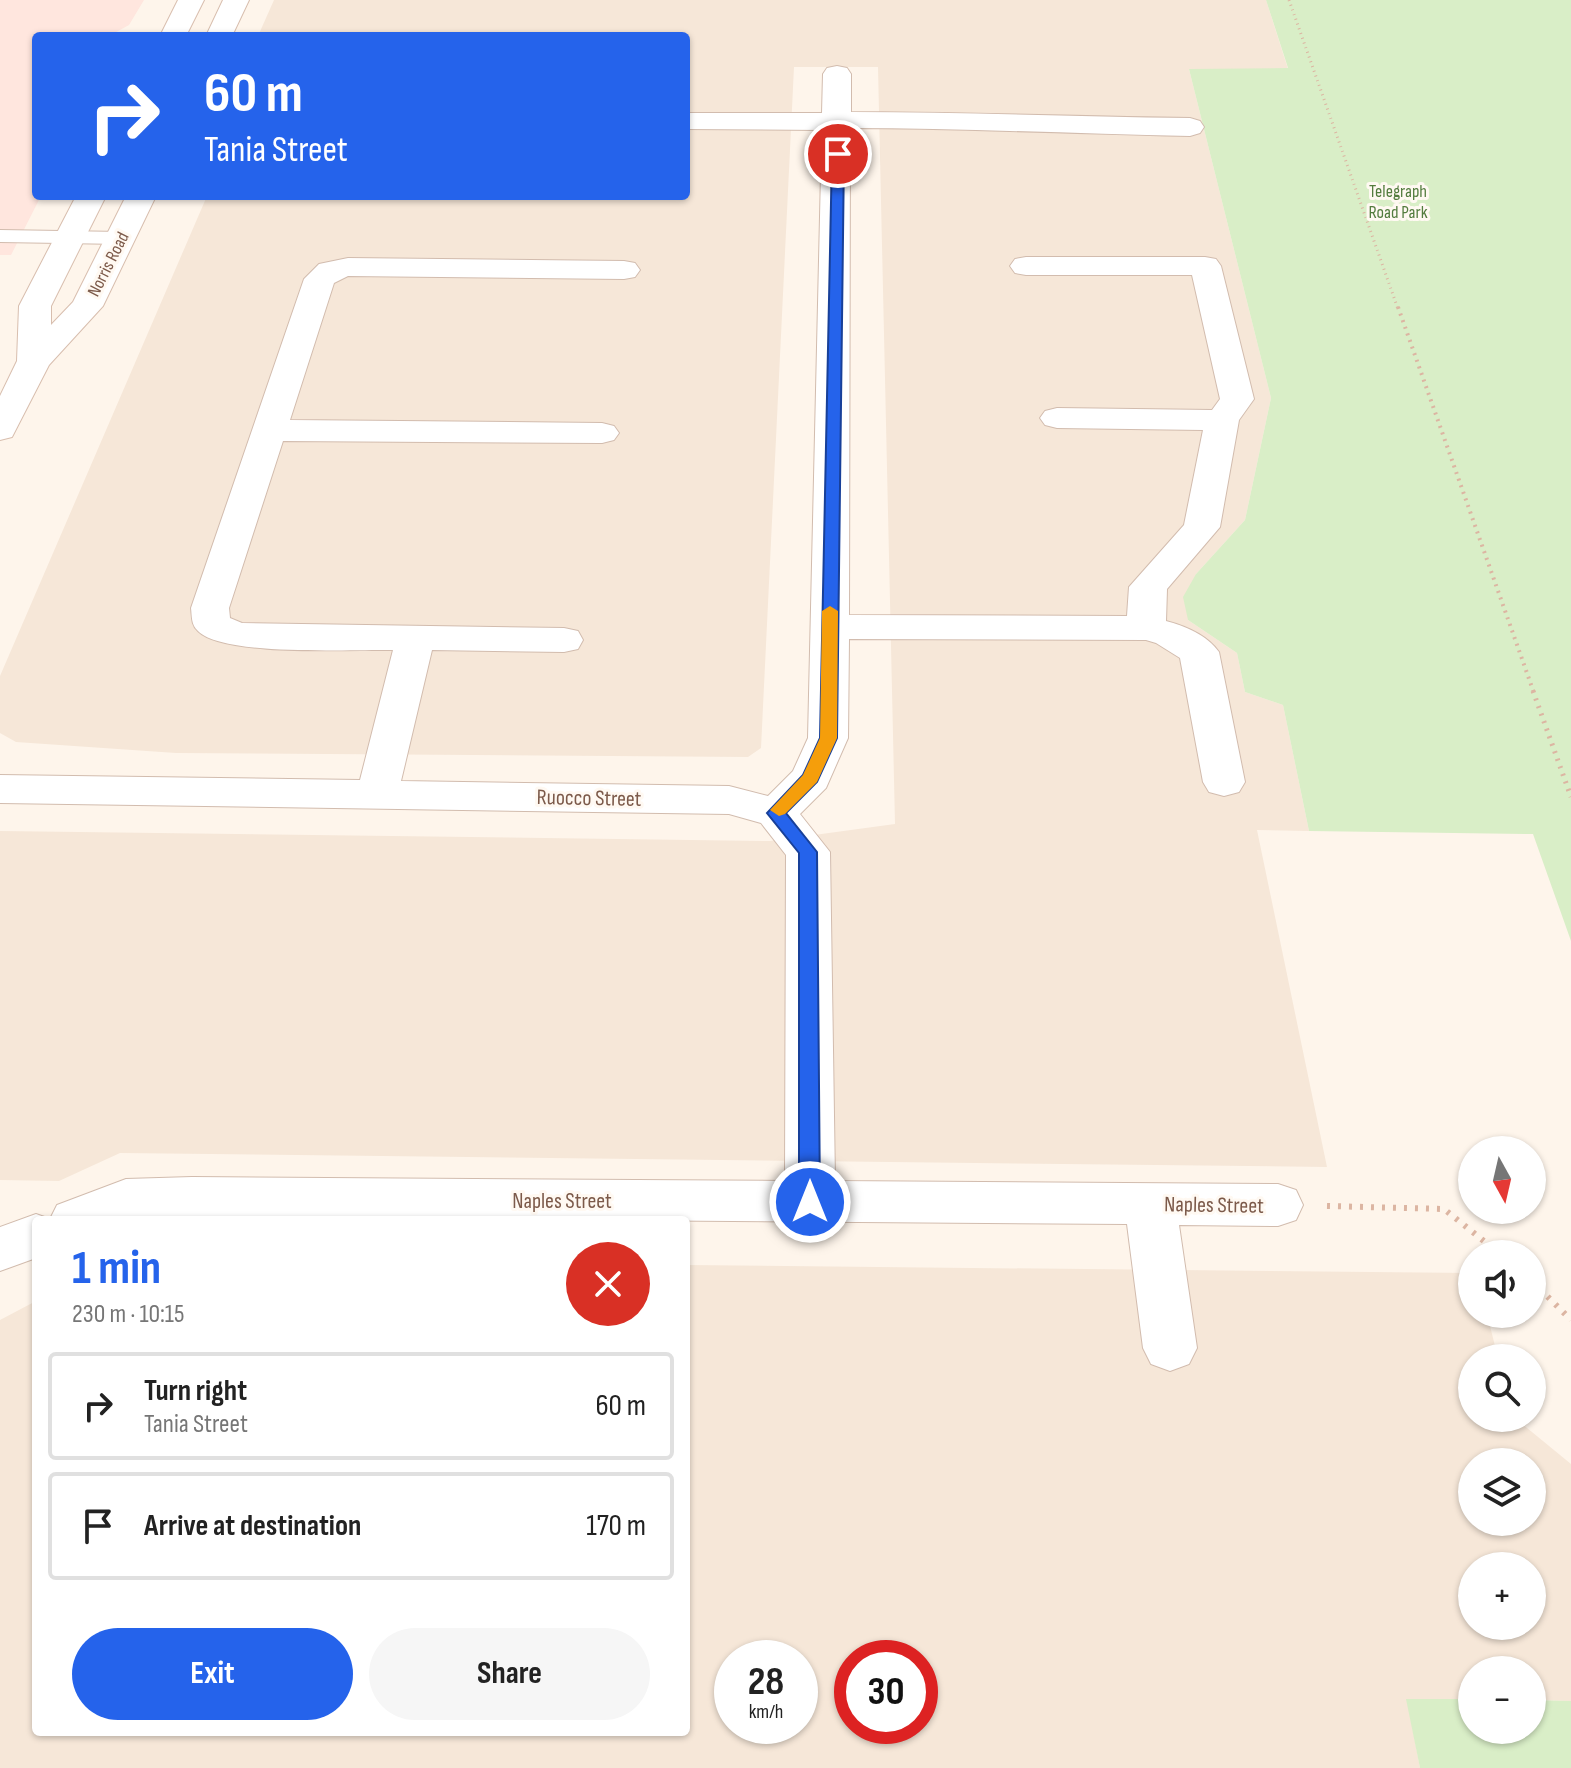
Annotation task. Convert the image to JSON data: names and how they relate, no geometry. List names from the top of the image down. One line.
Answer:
{"streets":{"street":["Norris Road","Ruocco Street","Naples Street"]},"parks":["Telegraph Road Park"],"north":"bottom","page":{"turn":["60 m","Tania Street"],"map_buttons":["+","−"],"heading":["1 min","230 m · 10:15"],"list":[{"name":"Turn right","note":"Tania Street","value":"60 m"},{"name":"Arrive at destination","value":"170 m"}],"buttons":["Exit","Share"],"speed":"28 km/h","limit":"30"}}
